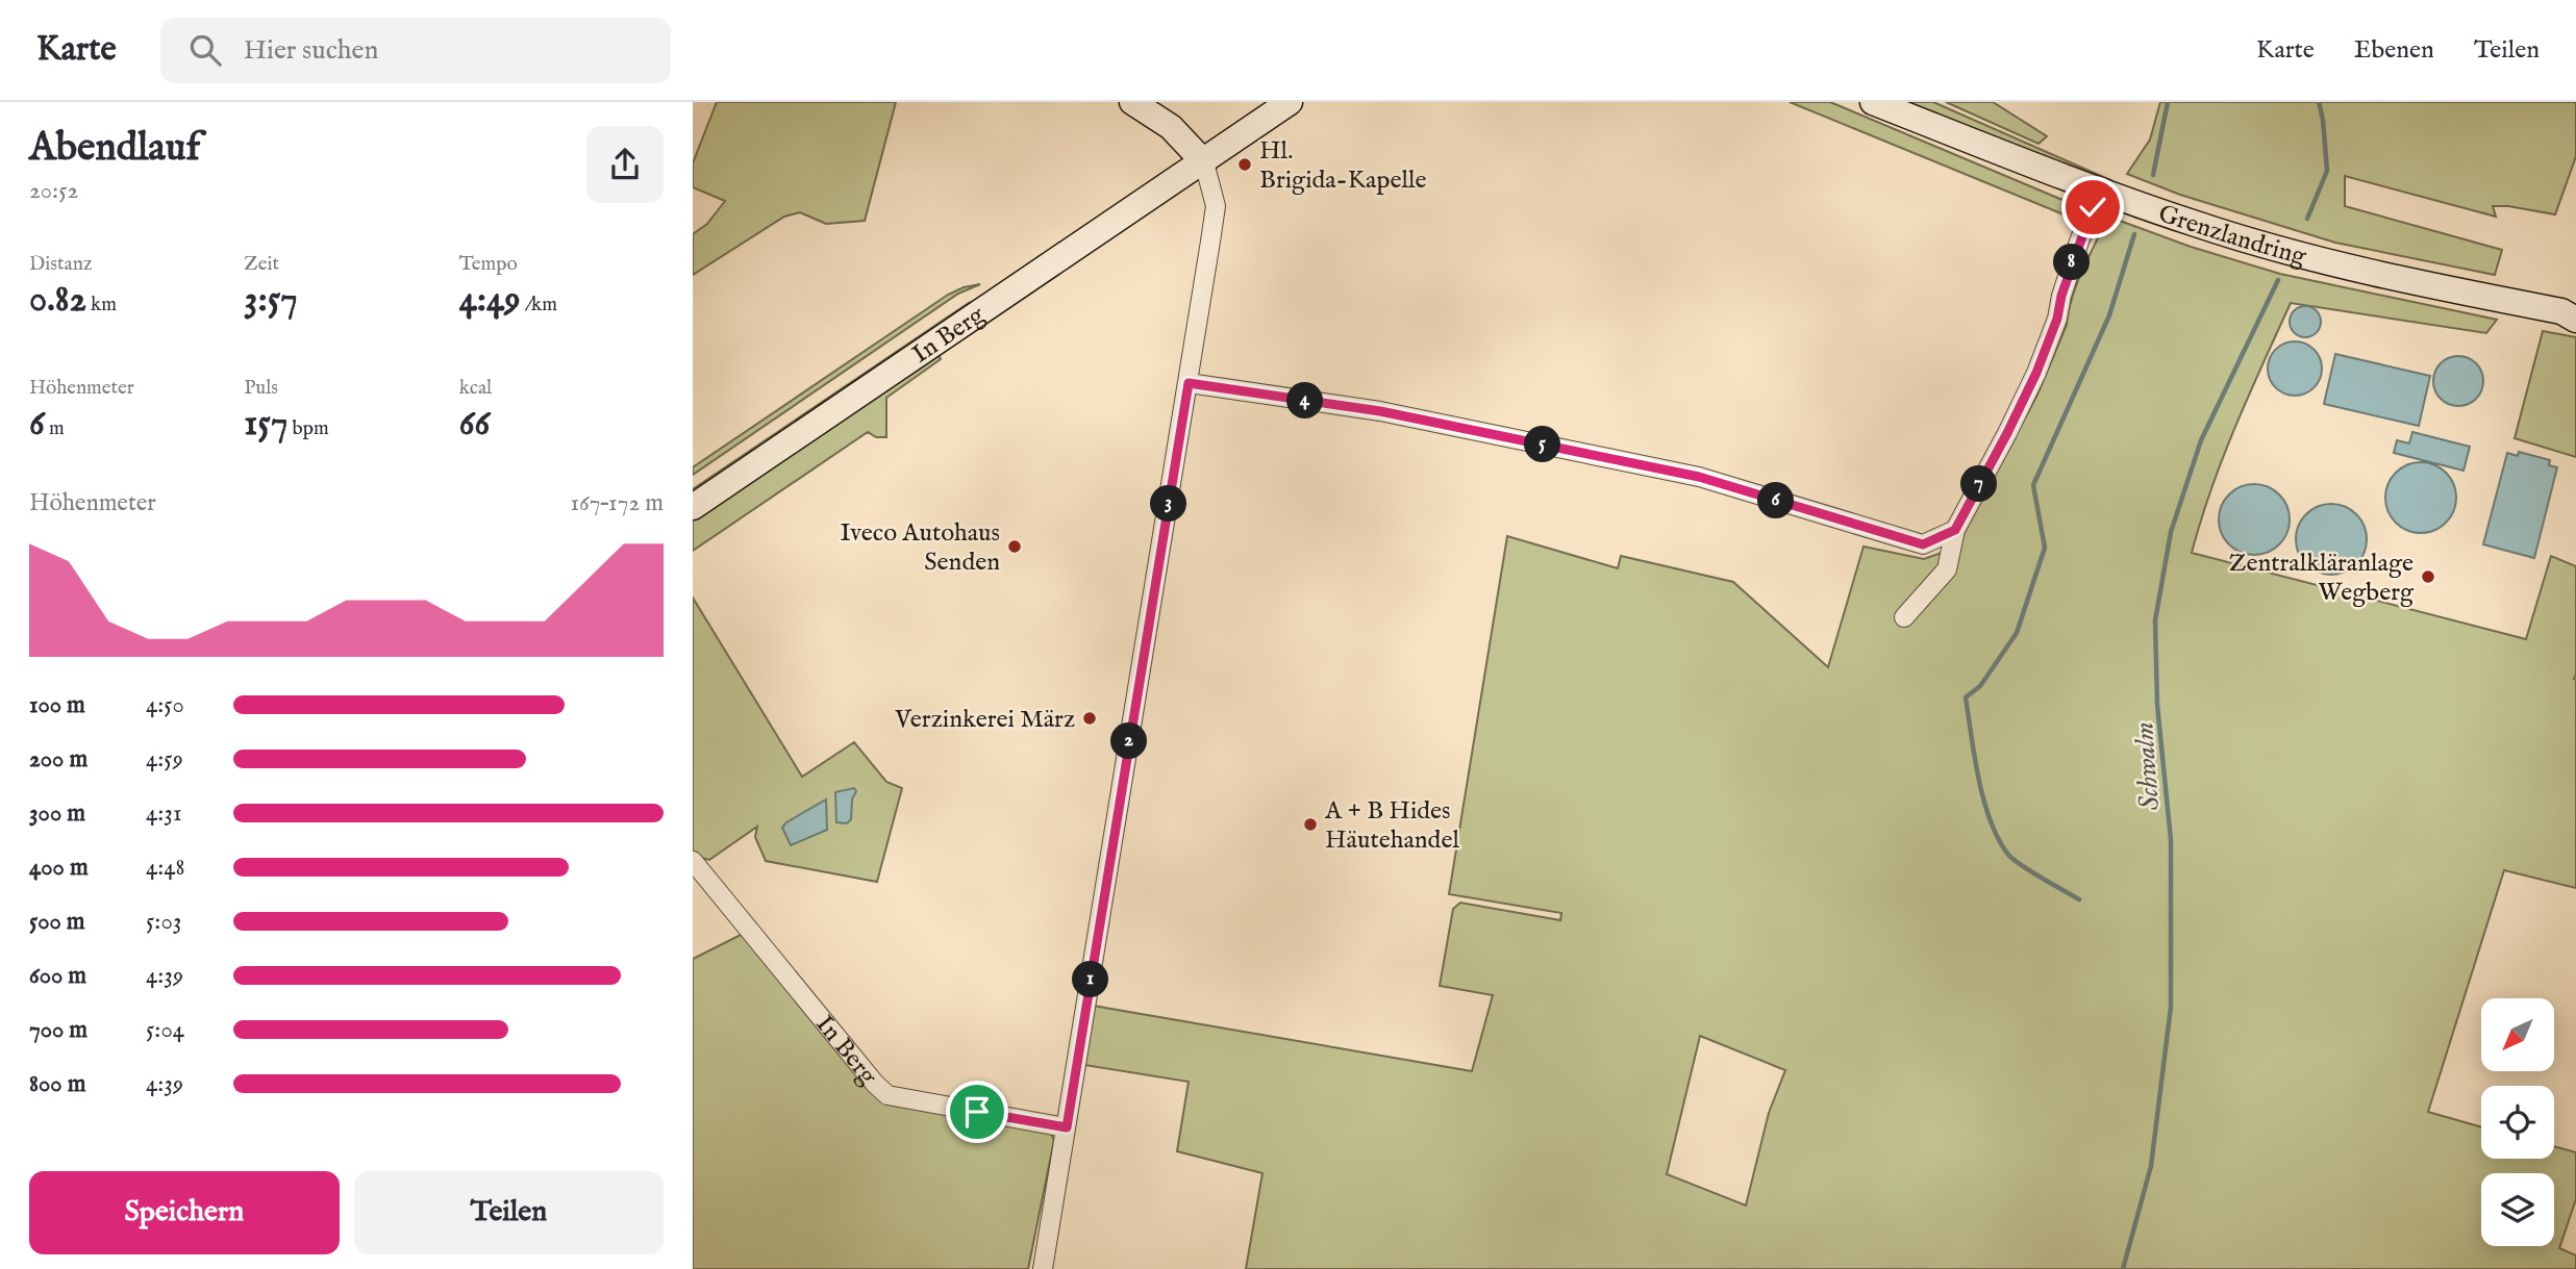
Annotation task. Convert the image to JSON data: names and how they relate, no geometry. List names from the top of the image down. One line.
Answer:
{"streets":{"main road":["Grenzlandring","In Berg"]},"water":["Schwalm"],"places":["Hl. Brigida-Kapelle","Iveco Autohaus Senden","Zentralkläranlage Wegberg","Verzinkerei März","A + B Hides Häutehandel"],"north":"bottom left","page":{"header":"Karte","search":"Hier suchen","nav":["Karte","Ebenen","Teilen"],"heading":["Abendlauf","20:52"],"stats":[["Distanz","0.82 km"],["Zeit","3:57"],["Tempo","4:49 /km"],["Höhenmeter","6 m"],["Puls","157 bpm"],["kcal","66"]],"pins":["8","4","5","7","6","3","2","1"],"chart":["Höhenmeter","167–172 m"],"list":[{"name":"100 m","note":"4:50"},{"name":"200 m","note":"4:59"},{"name":"300 m","note":"4:31"},{"name":"400 m","note":"4:48"},{"name":"500 m","note":"5:03"},{"name":"600 m","note":"4:39"},{"name":"700 m","note":"5:04"},{"name":"800 m","note":"4:39"}],"buttons":["Speichern","Teilen"]}}
